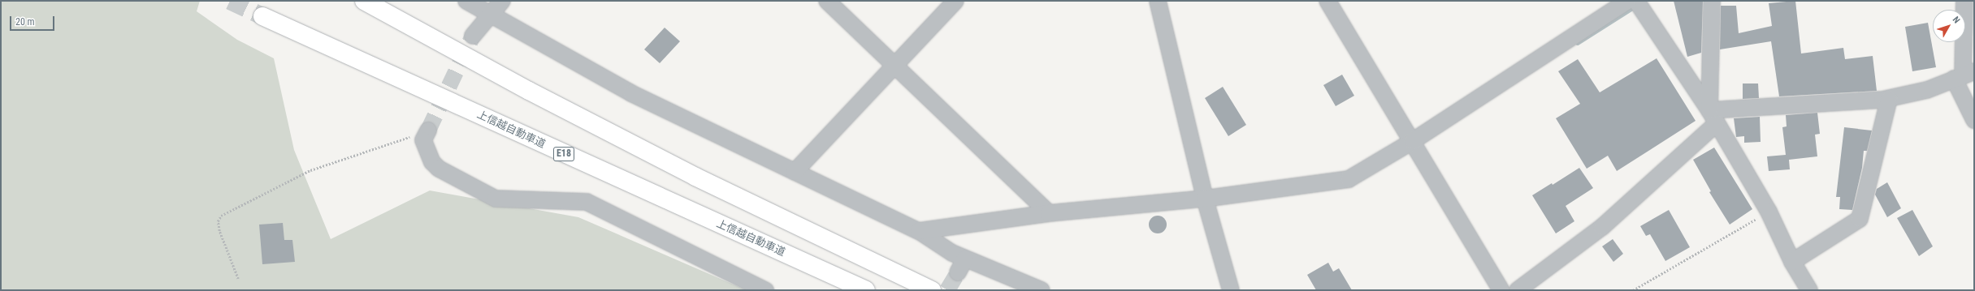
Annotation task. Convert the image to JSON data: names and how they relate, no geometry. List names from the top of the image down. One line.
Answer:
{"streets":{"highway":["上信越自動車道","E18"]},"scale_bar":"20 m","north":"top right"}
